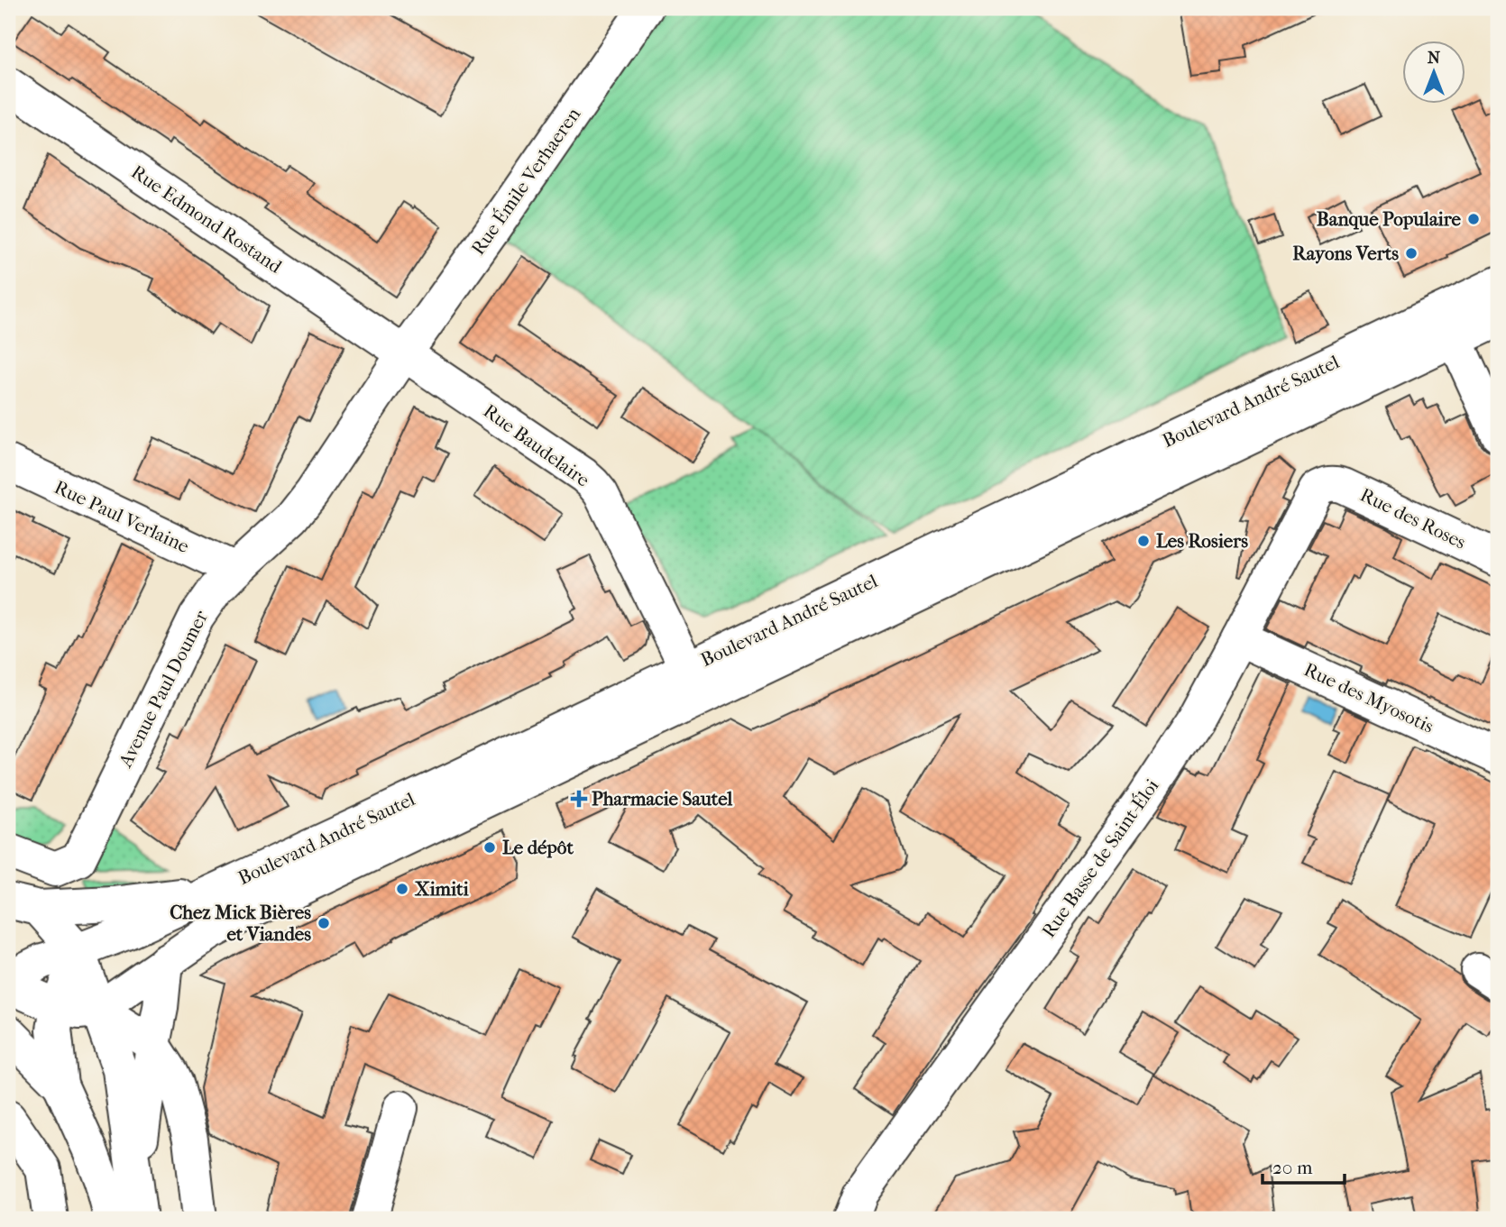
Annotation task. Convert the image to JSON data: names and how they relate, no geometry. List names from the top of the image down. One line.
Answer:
{"streets":{"main road":["Rue Émile Verhaeren","Rue Edmond Rostand","Boulevard André Sautel","Rue Baudelaire","Rue Paul Verlaine","Rue des Roses","Avenue Paul Doumer","Rue des Myosotis","Rue Basse de Saint-Éloi"]},"crossings":[["Rue Émile Verhaeren","Rue Edmond Rostand"],["Rue Émile Verhaeren","Rue Baudelaire"],["Rue Émile Verhaeren","Avenue Paul Doumer"],["Rue Edmond Rostand","Rue Baudelaire"],["Rue Edmond Rostand","Avenue Paul Doumer"],["Boulevard André Sautel","Rue Baudelaire"],["Rue Baudelaire","Avenue Paul Doumer"],["Rue Paul Verlaine","Avenue Paul Doumer"],["Rue des Roses","Rue Basse de Saint-Éloi"],["Rue des Myosotis","Rue Basse de Saint-Éloi"]],"places":{"other":["Banque Populaire","Rayons Verts","Les Rosiers","Le dépôt","Ximiti","Chez Mick Bières et Viandes"],"health":["Pharmacie Sautel"]},"scale_bar":"20 m","north":"top"}
